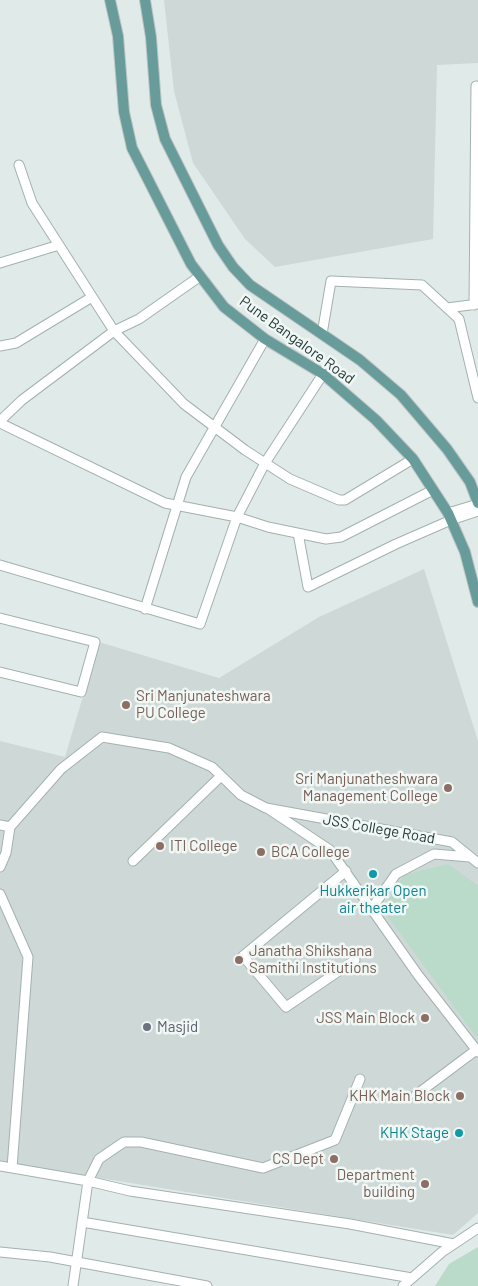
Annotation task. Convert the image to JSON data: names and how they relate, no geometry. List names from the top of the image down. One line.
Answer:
{"streets":{"main road":["Pune Bangalore Road"],"street":["JSS College Road"]},"places":["Sri Manjunateshwara PU College","Sri Manjunatheshwara Management College","ITI College","BCA College","Hukkerikar Open air theater","Janatha Shikshana Samithi Institutions","JSS Main Block","Masjid","KHK Main Block","KHK Stage","CS Dept","Department building"]}
